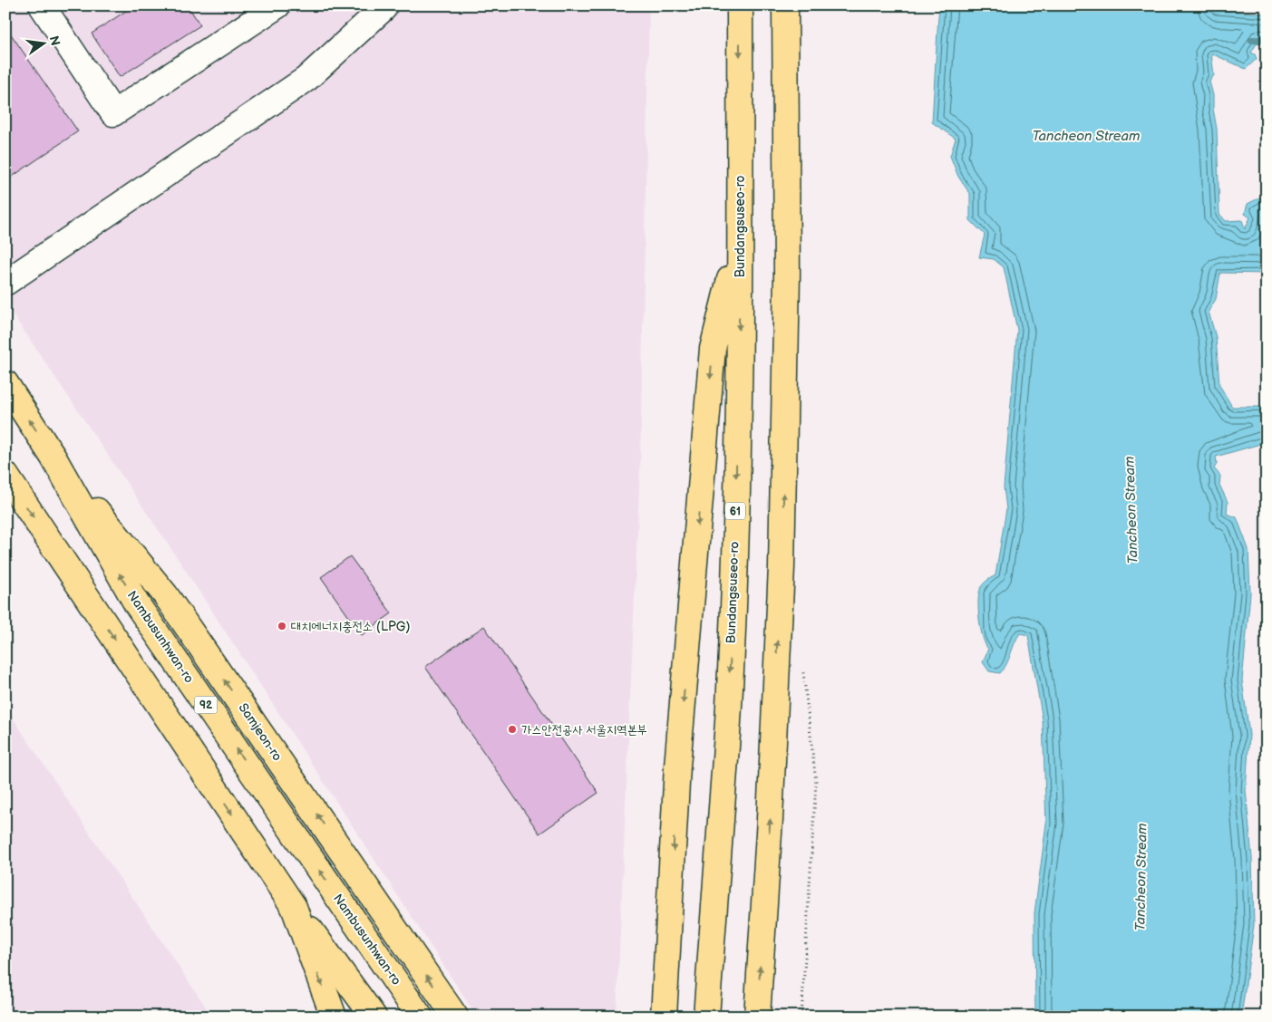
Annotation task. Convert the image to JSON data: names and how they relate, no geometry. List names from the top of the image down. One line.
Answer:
{"streets":{"main road":["Bundangsuseo-ro","61","Nambusunhwan-ro","92","Samjeon-ro"]},"crossings":[["Nambusunhwan-ro","Samjeon-ro"]],"water":["Tancheon Stream"],"places":["대치에너지충전소 (LPG)","가스안전공사 서울지역본부"],"north":"right"}
